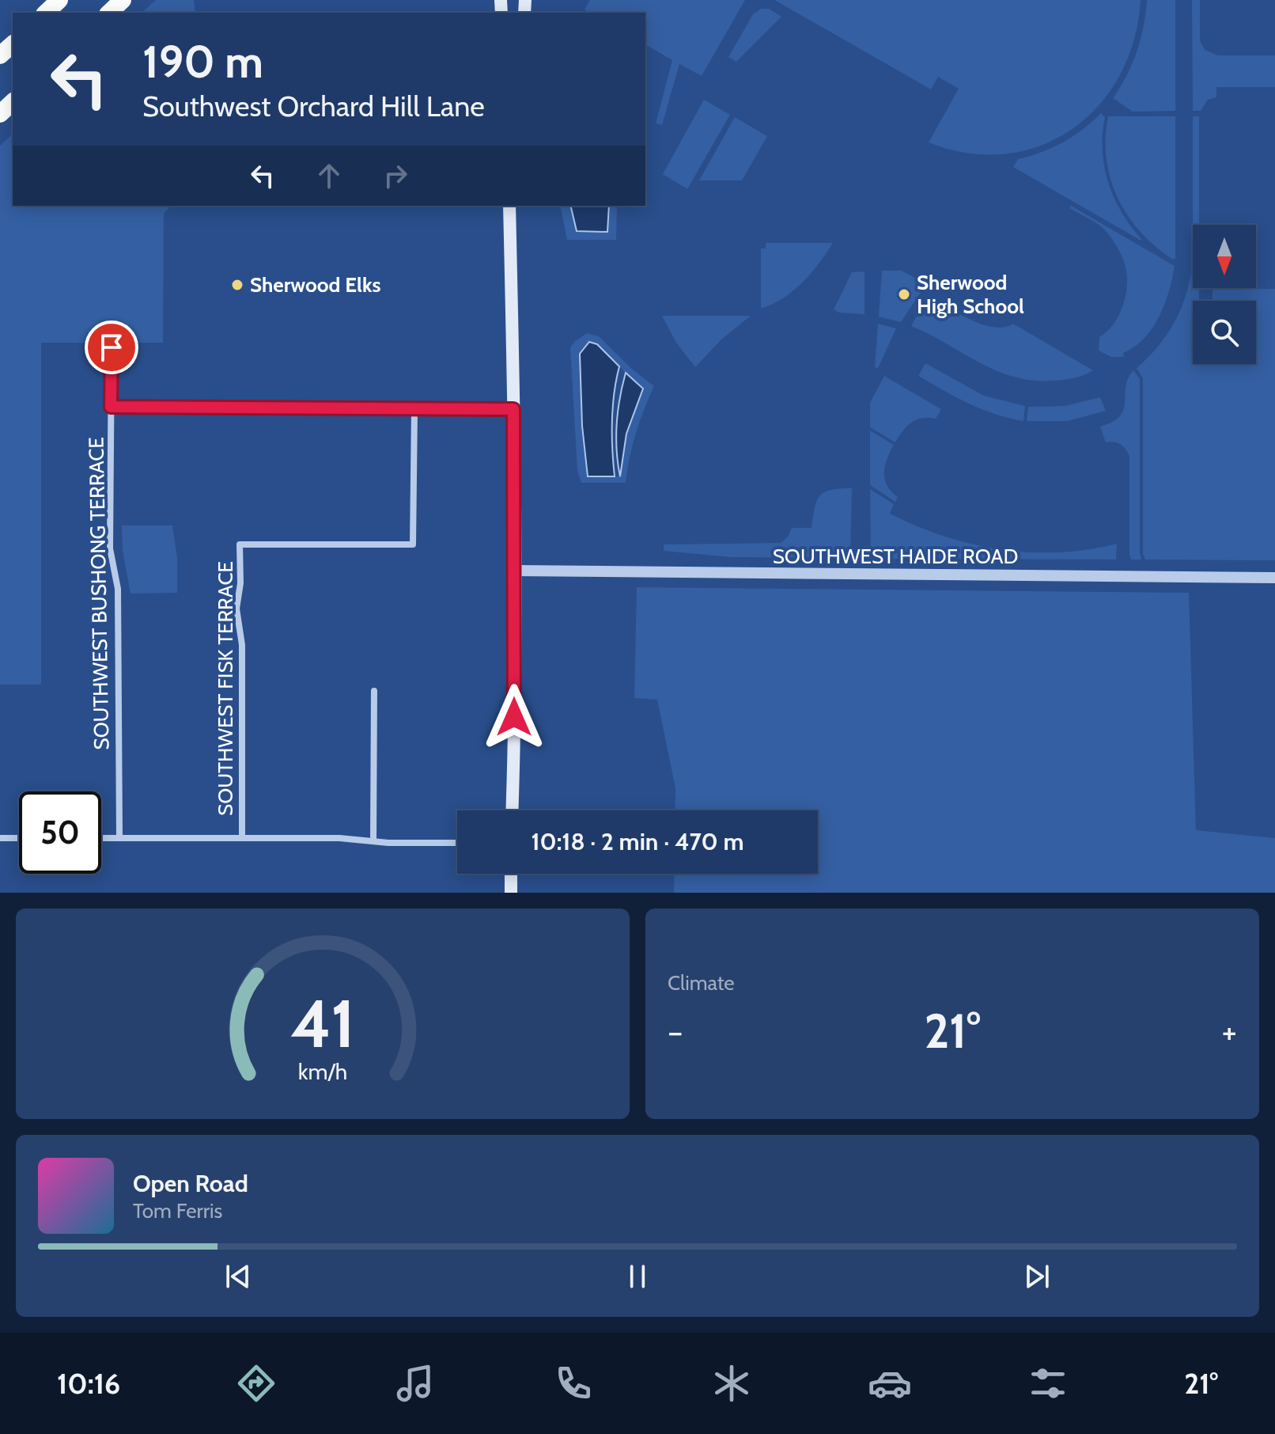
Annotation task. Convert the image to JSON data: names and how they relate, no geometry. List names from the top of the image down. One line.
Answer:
{"streets":{"street":["SOUTHWEST HAIDE ROAD","SOUTHWEST BUSHONG TERRACE","SOUTHWEST FISK TERRACE"]},"places":["Sherwood Elks","Sherwood High School"],"north":"bottom","page":{"turn":["190 m","Southwest Orchard Hill Lane"],"limit":"50","trip":"10:18 · 2 min · 470 m","tile":"Climate","heat":["−","21°","+"],"song":["Open Road","Tom Ferris"],"tabs":["10:16","21°"],"gauge":["41","km/h"]}}
